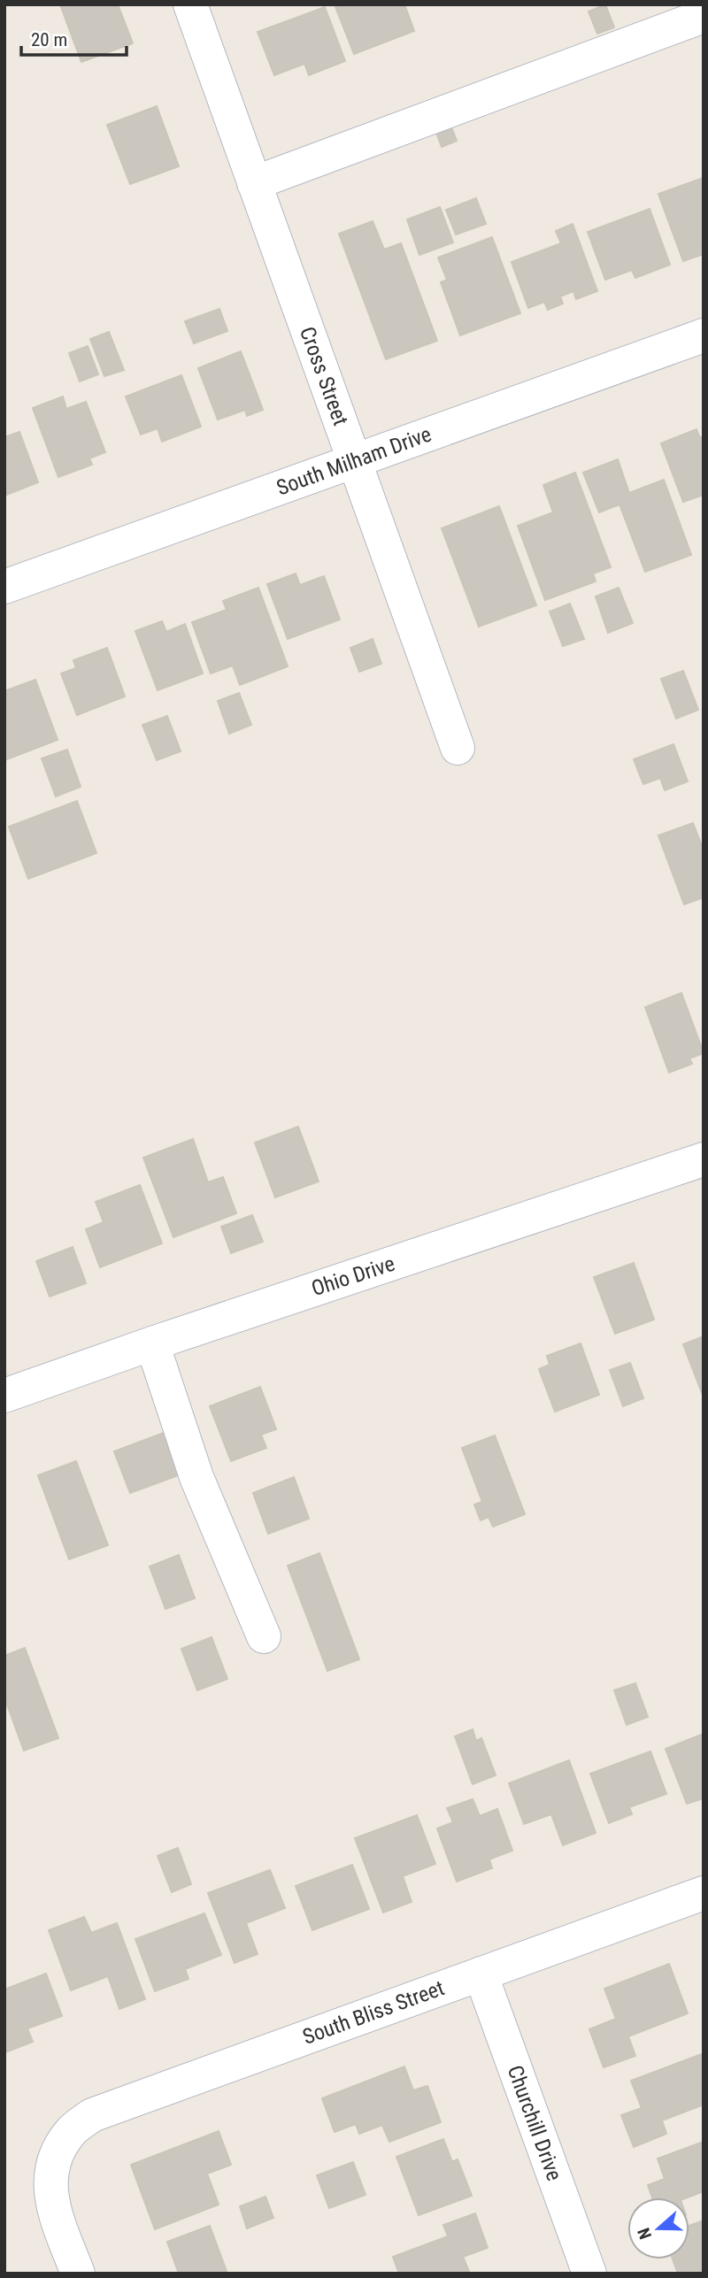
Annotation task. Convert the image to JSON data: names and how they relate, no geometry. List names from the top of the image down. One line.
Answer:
{"streets":{"street":["Cross Street","South Milham Drive","Ohio Drive","South Bliss Street","Churchill Drive"]},"crossings":[["Cross Street","South Milham Drive"],["South Bliss Street","Churchill Drive"]],"scale_bar":"20 m","north":"left"}
